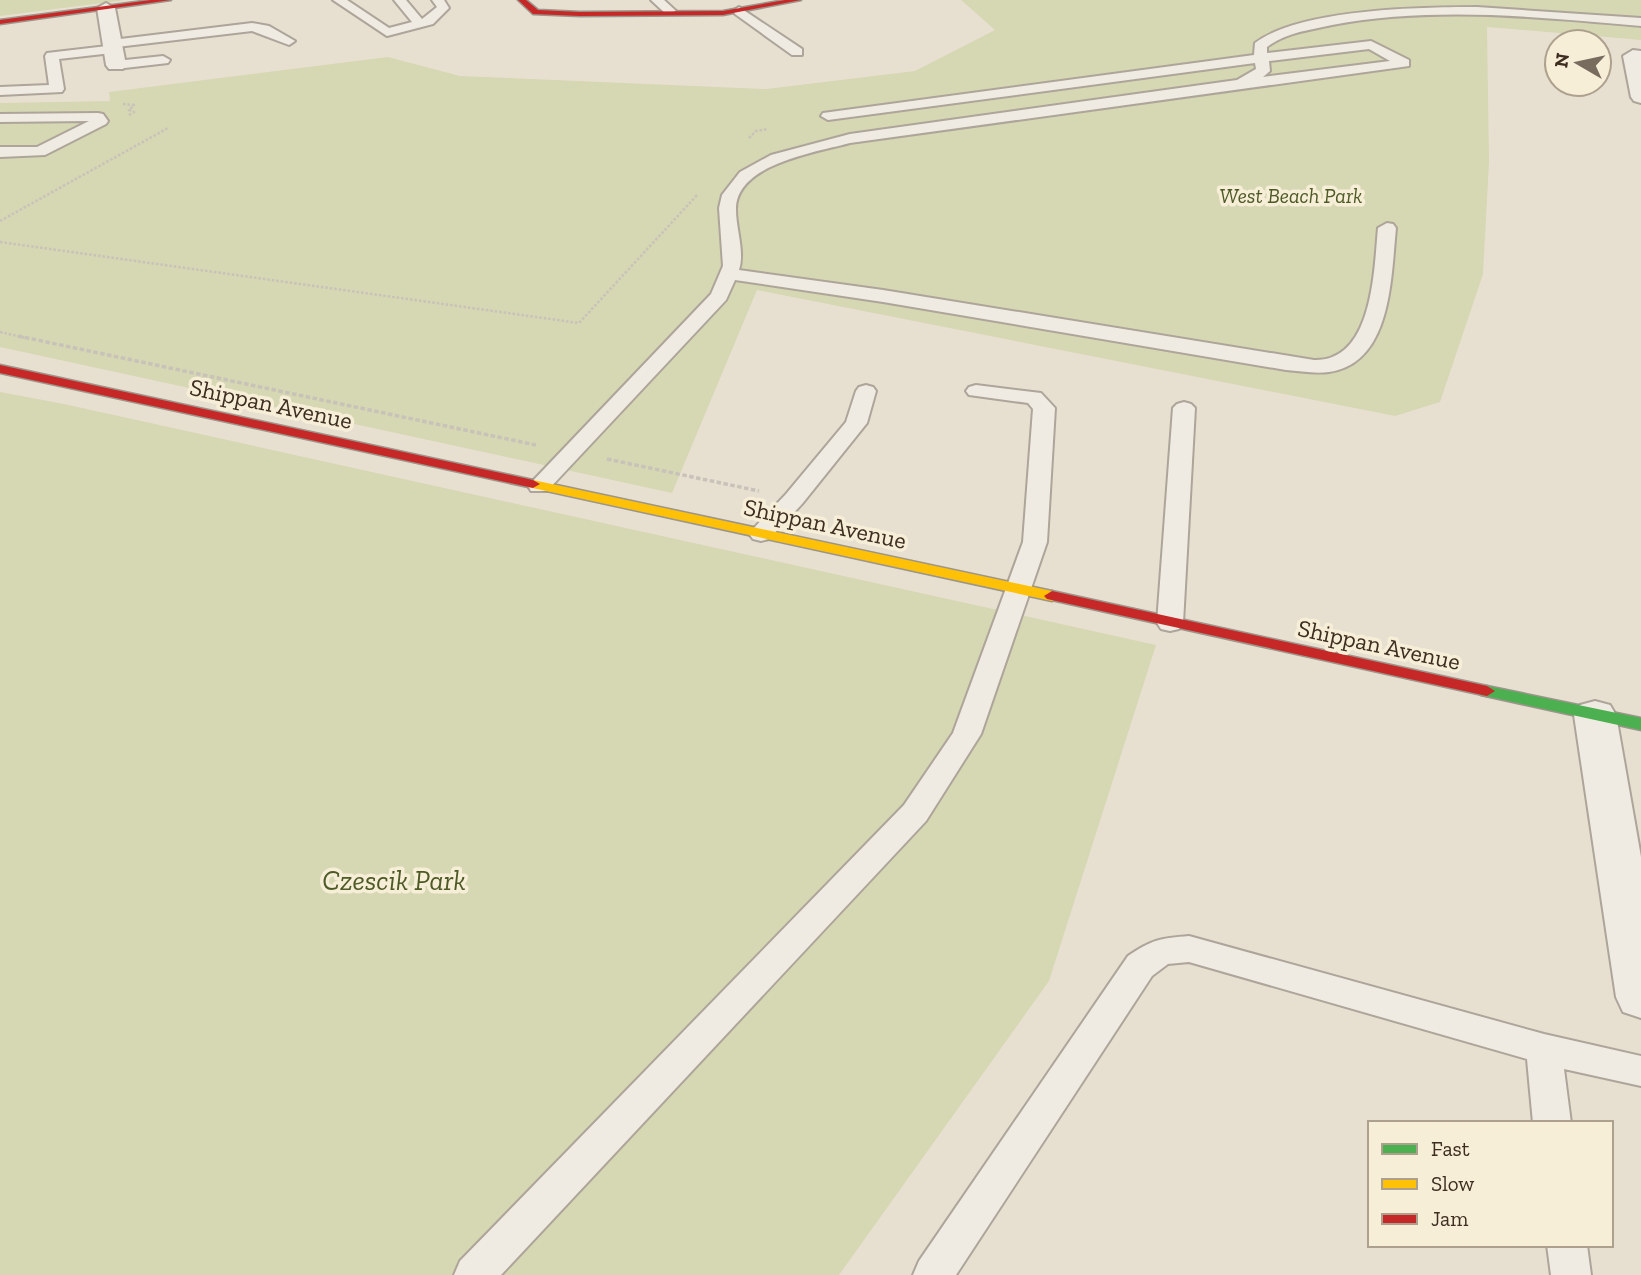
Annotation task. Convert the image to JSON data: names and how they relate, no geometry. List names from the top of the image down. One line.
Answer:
{"streets":{"street":["Shippan Avenue"]},"parks":["West Beach Park","Czescik Park"],"legend":["Fast","Slow","Jam"],"north":"left"}
